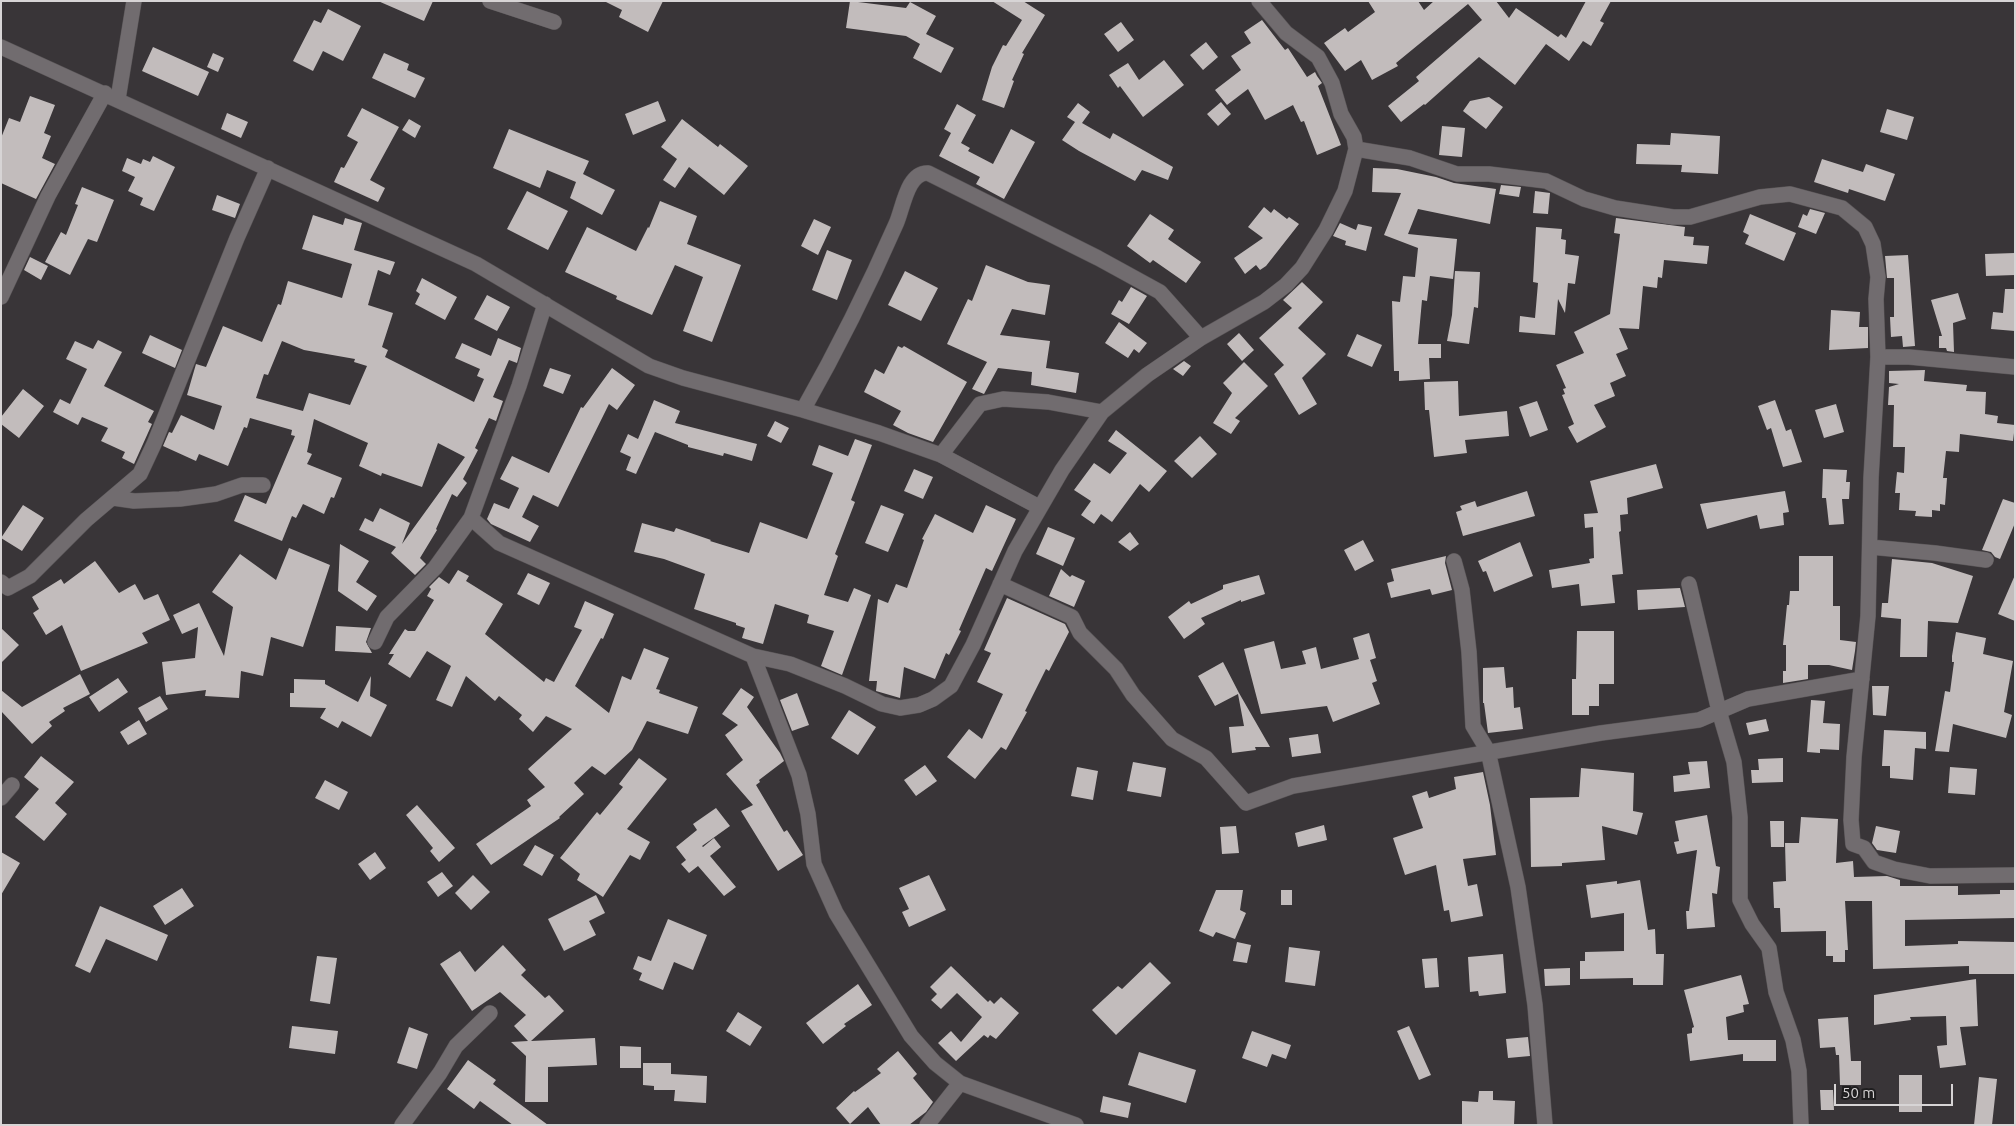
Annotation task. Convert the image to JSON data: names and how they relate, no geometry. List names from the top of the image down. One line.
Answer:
{"scale_bar":"50 m"}
